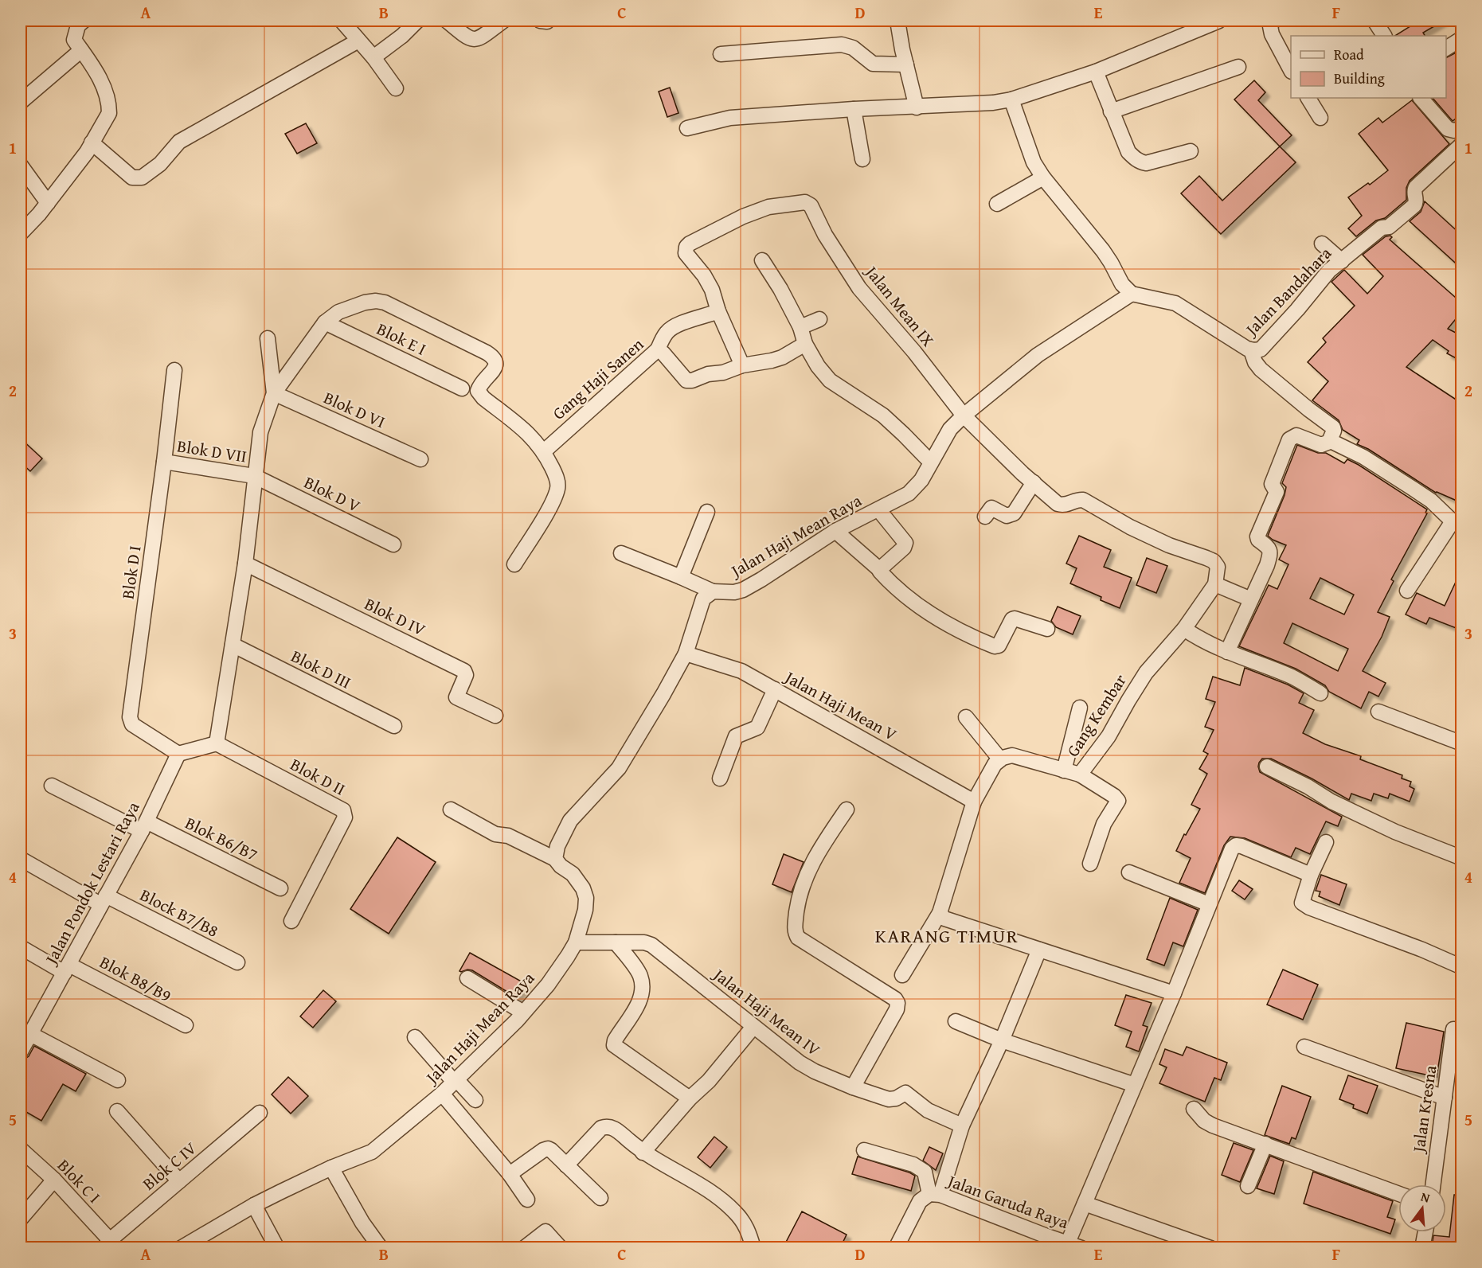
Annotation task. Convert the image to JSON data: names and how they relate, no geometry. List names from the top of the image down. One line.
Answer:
{"streets":{"street":["Jalan Bandahara","Jalan Mean IX","Blok E I","Gang Haji Sanen","Blok D VI","Blok D VII","Blok D V","Jalan Haji Mean Raya","Blok D I","Blok D IV","Blok D III","Jalan Haji Mean V","Gang Kembar","Blok D II","Blok B6/B7","Jalan Pondok Lestari Raya","Block B7/B8","Blok B8/B9","Jalan Haji Mean IV","Jalan Kresna","Blok C IV","Blok C I","Jalan Garuda Raya"]},"crossings":[["Jalan Bandahara","Jalan Haji Mean Raya"],["Jalan Mean IX","Jalan Haji Mean Raya"],["Jalan Mean IX","Gang Kembar"],["Blok D VII","Blok D V"],["Blok D VII","Blok D I"],["Jalan Haji Mean Raya","Jalan Haji Mean IV"],["Blok D I","Jalan Pondok Lestari Raya"],["Blok B6/B7","Jalan Pondok Lestari Raya"],["Jalan Pondok Lestari Raya","Block B7/B8"],["Jalan Pondok Lestari Raya","Blok B8/B9"],["Blok C IV","Blok C I"]],"districts":["KARANG TIMUR"],"legend":["Road","Building"],"north":"top","grid":{"columns":["A","B","C","D","E","F"],"rows":["1","2","3","4","5"]}}
